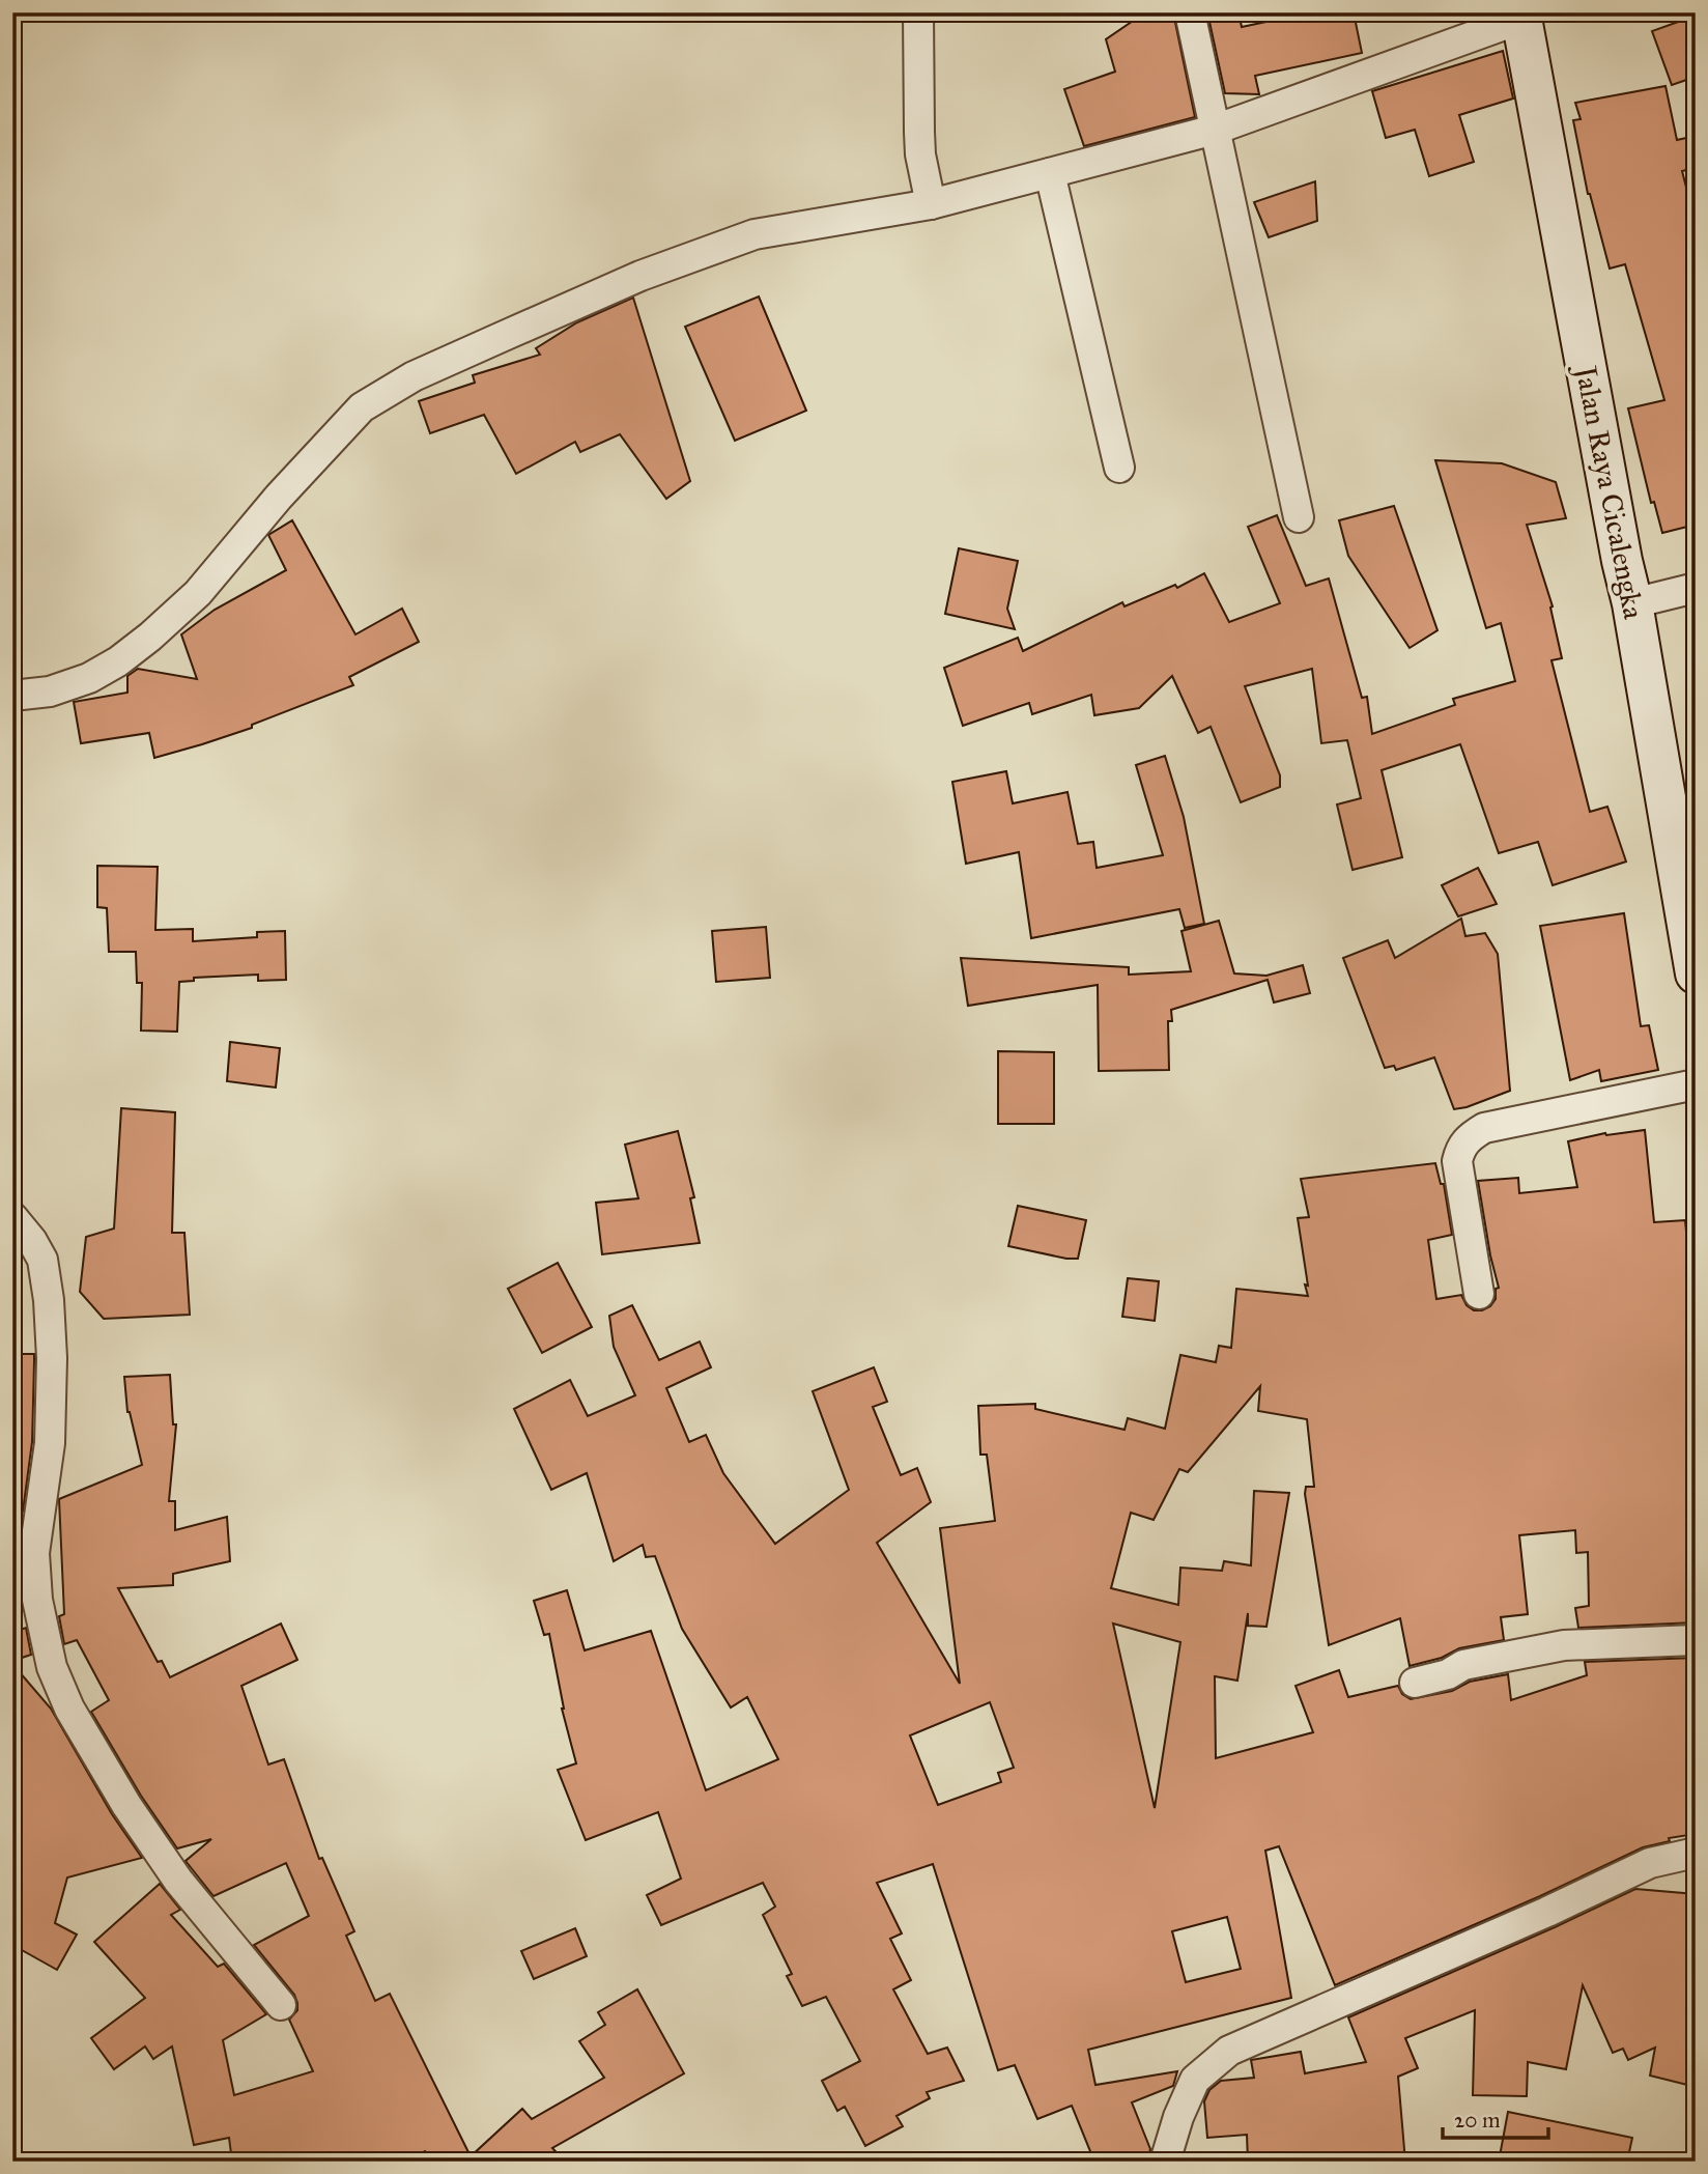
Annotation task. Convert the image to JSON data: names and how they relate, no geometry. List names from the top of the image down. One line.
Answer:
{"streets":{"main road":["Jalan Raya Cicalengka"]},"scale_bar":"20 m"}
